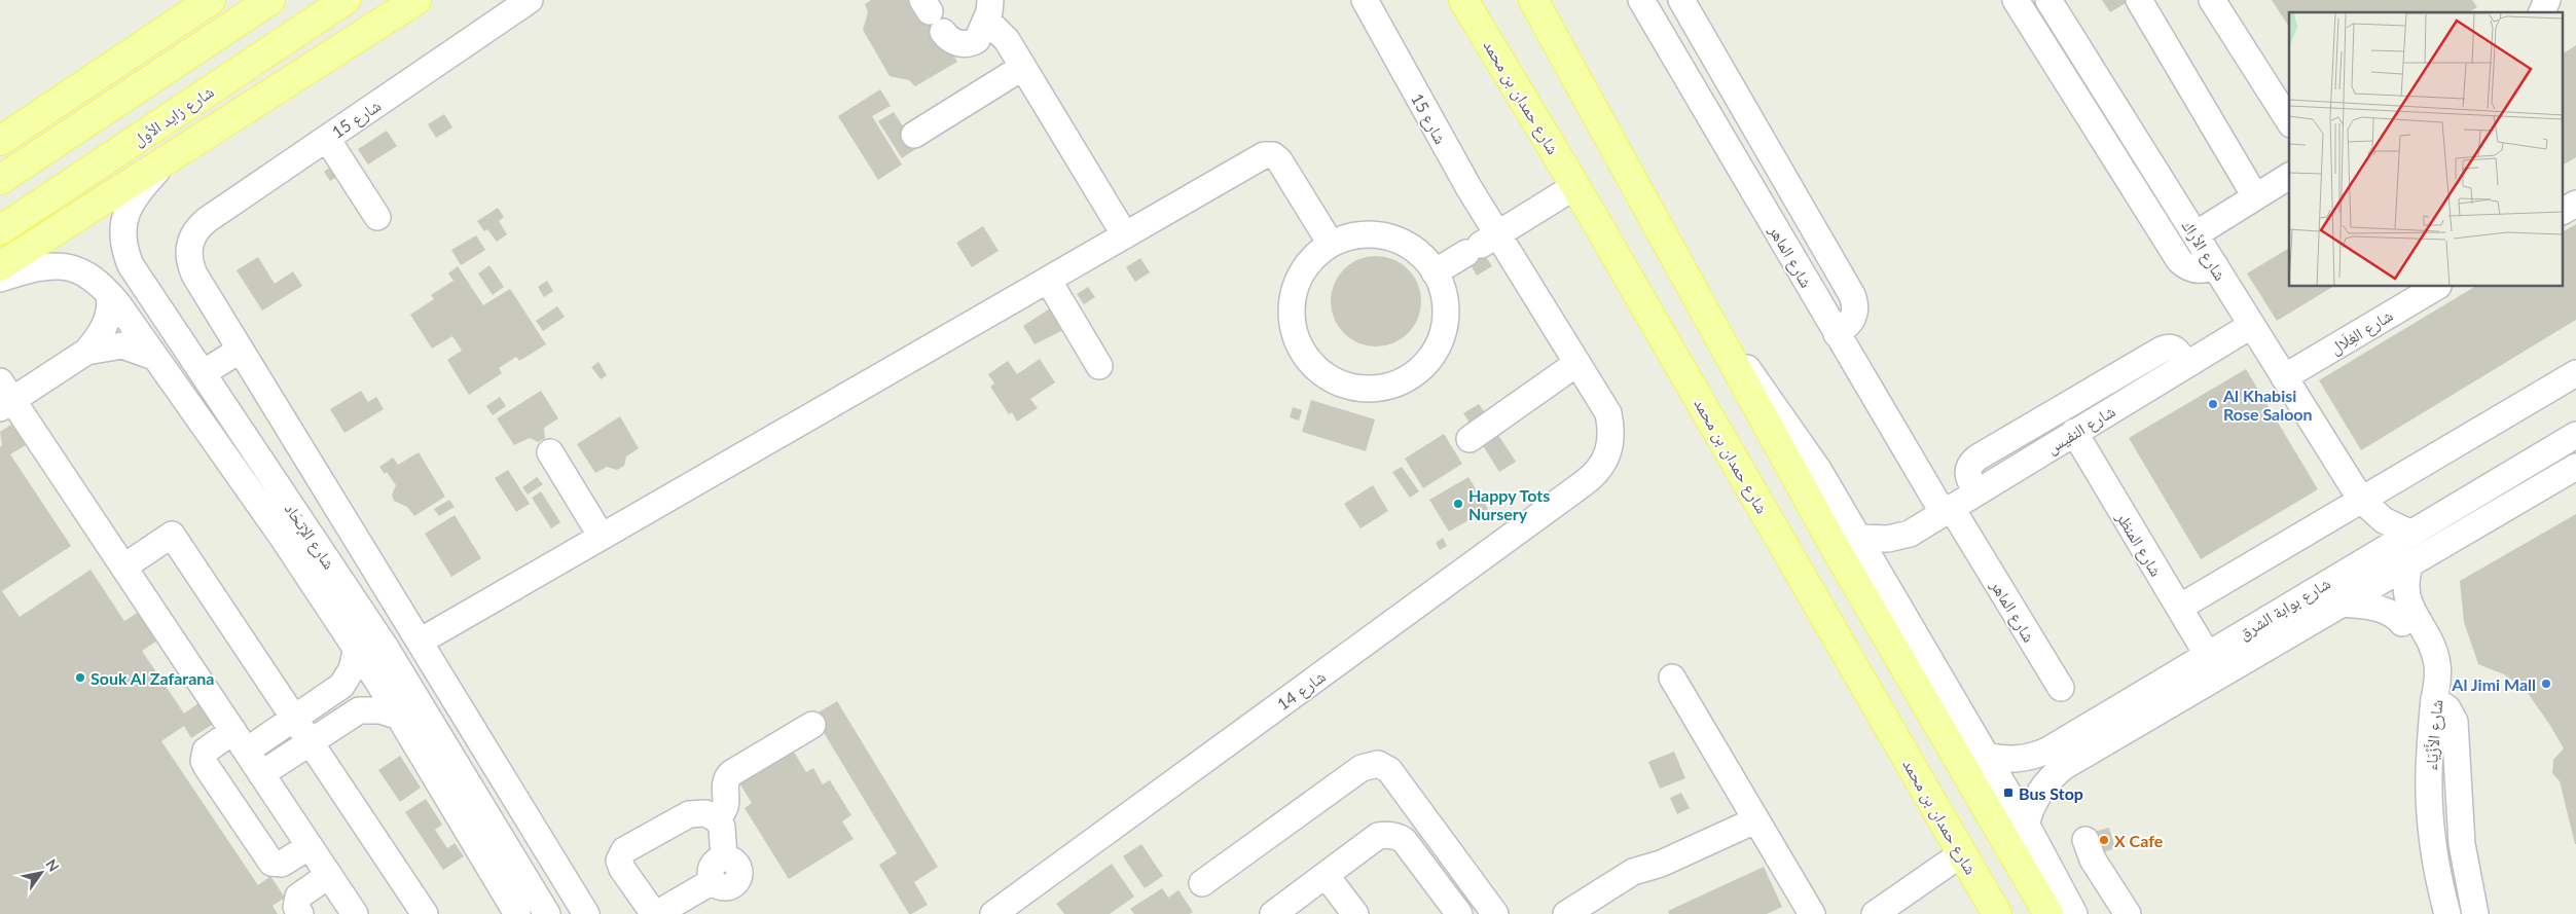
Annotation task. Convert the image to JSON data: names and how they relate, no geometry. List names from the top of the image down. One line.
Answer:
{"streets":{"main road":["شارع حمدان بن محمد","شارع زايد الأول"],"street":["شارع 15","شارع الأراك","شارع الماهر","شارع الغِلَال","شارع النفيس","شارع الإتحَاد","شارع المنظر","شارع بوابة الشرق","شارع 14","شارع الأَزْيَاء"]},"crossings":[["شارع 15","شارع 14"],["شارع الأراك","شارع الغِلَال"],["شارع الأراك","شارع النفيس"],["شارع الأراك","شارع بوابة الشرق"],["شارع الماهر","شارع النفيس"],["شارع النفيس","شارع المنظر"],["شارع المنظر","شارع بوابة الشرق"],["شارع بوابة الشرق","شارع الأَزْيَاء"]],"places":{"other":["Al Khabisi Rose Saloon","Happy Tots Nursery","Souk Al Zafarana","Al Jimi Mall","X Cafe"],"transit":["Bus Stop"]},"north":"top right"}
